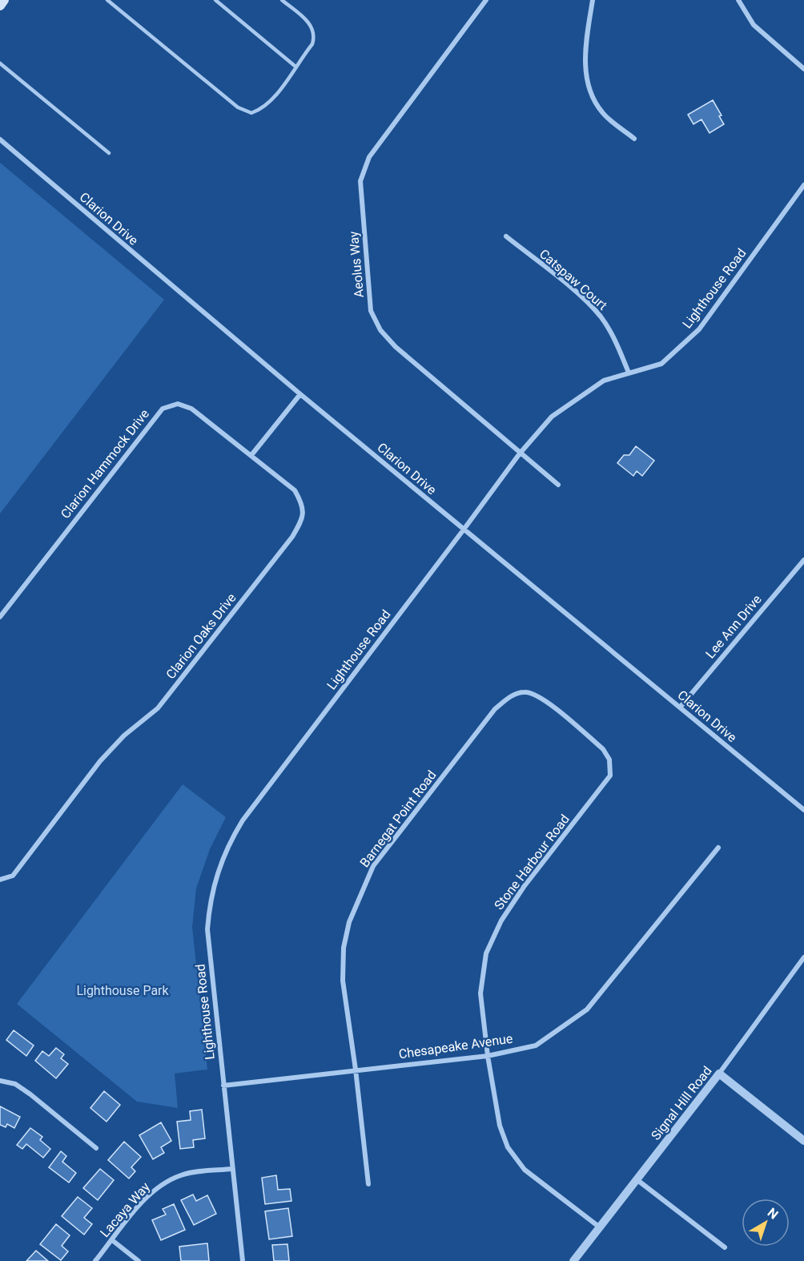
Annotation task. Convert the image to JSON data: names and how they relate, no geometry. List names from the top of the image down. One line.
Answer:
{"streets":{"street":["Clarion Drive","Aeolus Way","Catspaw Court","Lighthouse Road","Clarion Hammock Drive","Lee Ann Drive","Clarion Oaks Drive","Barnegat Point Road","Stone Harbour Road","Chesapeake Avenue","Signal Hill Road","Lacaya Way"]},"crossings":[["Clarion Drive","Lighthouse Road"],["Clarion Drive","Lee Ann Drive"],["Aeolus Way","Lighthouse Road"],["Catspaw Court","Lighthouse Road"],["Lighthouse Road","Chesapeake Avenue"],["Lighthouse Road","Lacaya Way"],["Clarion Hammock Drive","Clarion Oaks Drive"],["Barnegat Point Road","Stone Harbour Road"],["Barnegat Point Road","Chesapeake Avenue"],["Stone Harbour Road","Chesapeake Avenue"],["Stone Harbour Road","Signal Hill Road"]],"parks":["Lighthouse Park"],"north":"top right"}
